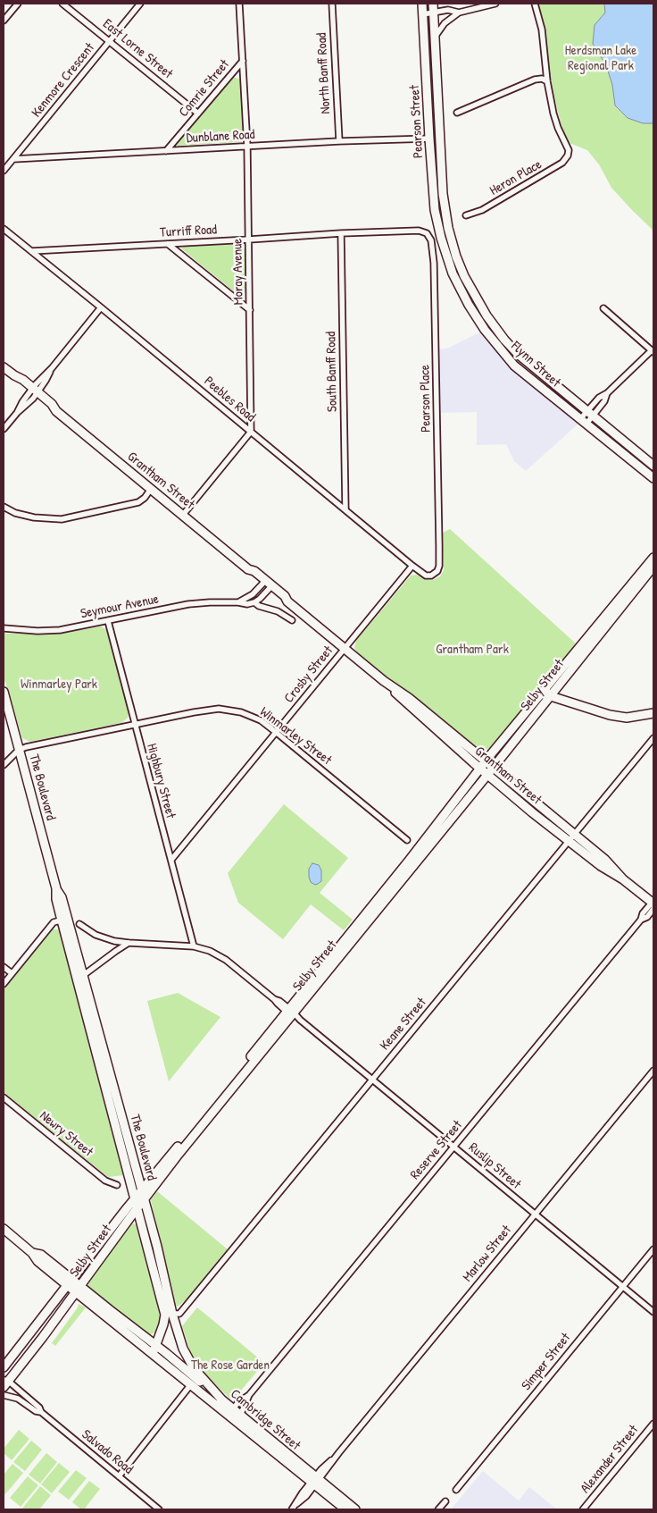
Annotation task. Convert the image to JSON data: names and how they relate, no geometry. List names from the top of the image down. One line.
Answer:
{"streets":{"main road":["Pearson Street","Flynn Street","Grantham Street","Selby Street","The Boulevard","Cambridge Street"],"street":["East Lorne Street","North Banff Road","Kenmore Crescent","Comrie Street","Dunblane Road","Heron Place","Turriff Road","Moray Avenue","South Banff Road","Pearson Place","Peebles Road","Seymour Avenue","Crosby Street","Winmarley Street","Highbury Street","Keane Street","Newry Street","Reserve Street","Ruslip Street","Marlow Street","Simper Street","Salvado Road","Alexander Street"]},"crossings":[["East Lorne Street","Kenmore Crescent"],["East Lorne Street","Comrie Street"],["North Banff Road","Dunblane Road"],["Kenmore Crescent","Dunblane Road"],["Comrie Street","Dunblane Road"],["Comrie Street","Moray Avenue"],["Pearson Street","Dunblane Road"],["Pearson Street","Flynn Street"],["Dunblane Road","Moray Avenue"],["Turriff Road","Moray Avenue"],["Turriff Road","South Banff Road"],["Turriff Road","Pearson Place"],["Turriff Road","Peebles Road"],["Moray Avenue","Peebles Road"],["South Banff Road","Peebles Road"],["Pearson Place","Peebles Road"],["Peebles Road","Crosby Street"],["Grantham Street","Crosby Street"],["Grantham Street","Selby Street"],["Grantham Street","Keane Street"],["Grantham Street","Reserve Street"],["Seymour Avenue","Highbury Street"],["Crosby Street","Winmarley Street"],["Crosby Street","Highbury Street"],["Selby Street","The Boulevard"],["Selby Street","Ruslip Street"],["Selby Street","Cambridge Street"],["Selby Street","Salvado Road"],["Winmarley Street","Highbury Street"],["Winmarley Street","The Boulevard"],["Highbury Street","Ruslip Street"],["The Boulevard","Keane Street"],["The Boulevard","Cambridge Street"],["Keane Street","Ruslip Street"],["Reserve Street","Ruslip Street"],["Reserve Street","Cambridge Street"],["Ruslip Street","Marlow Street"],["Ruslip Street","Simper Street"],["Marlow Street","Cambridge Street"]],"parks":["Herdsman Lake Regional Park","Grantham Park","Winmarley Park","The Rose Garden"]}
